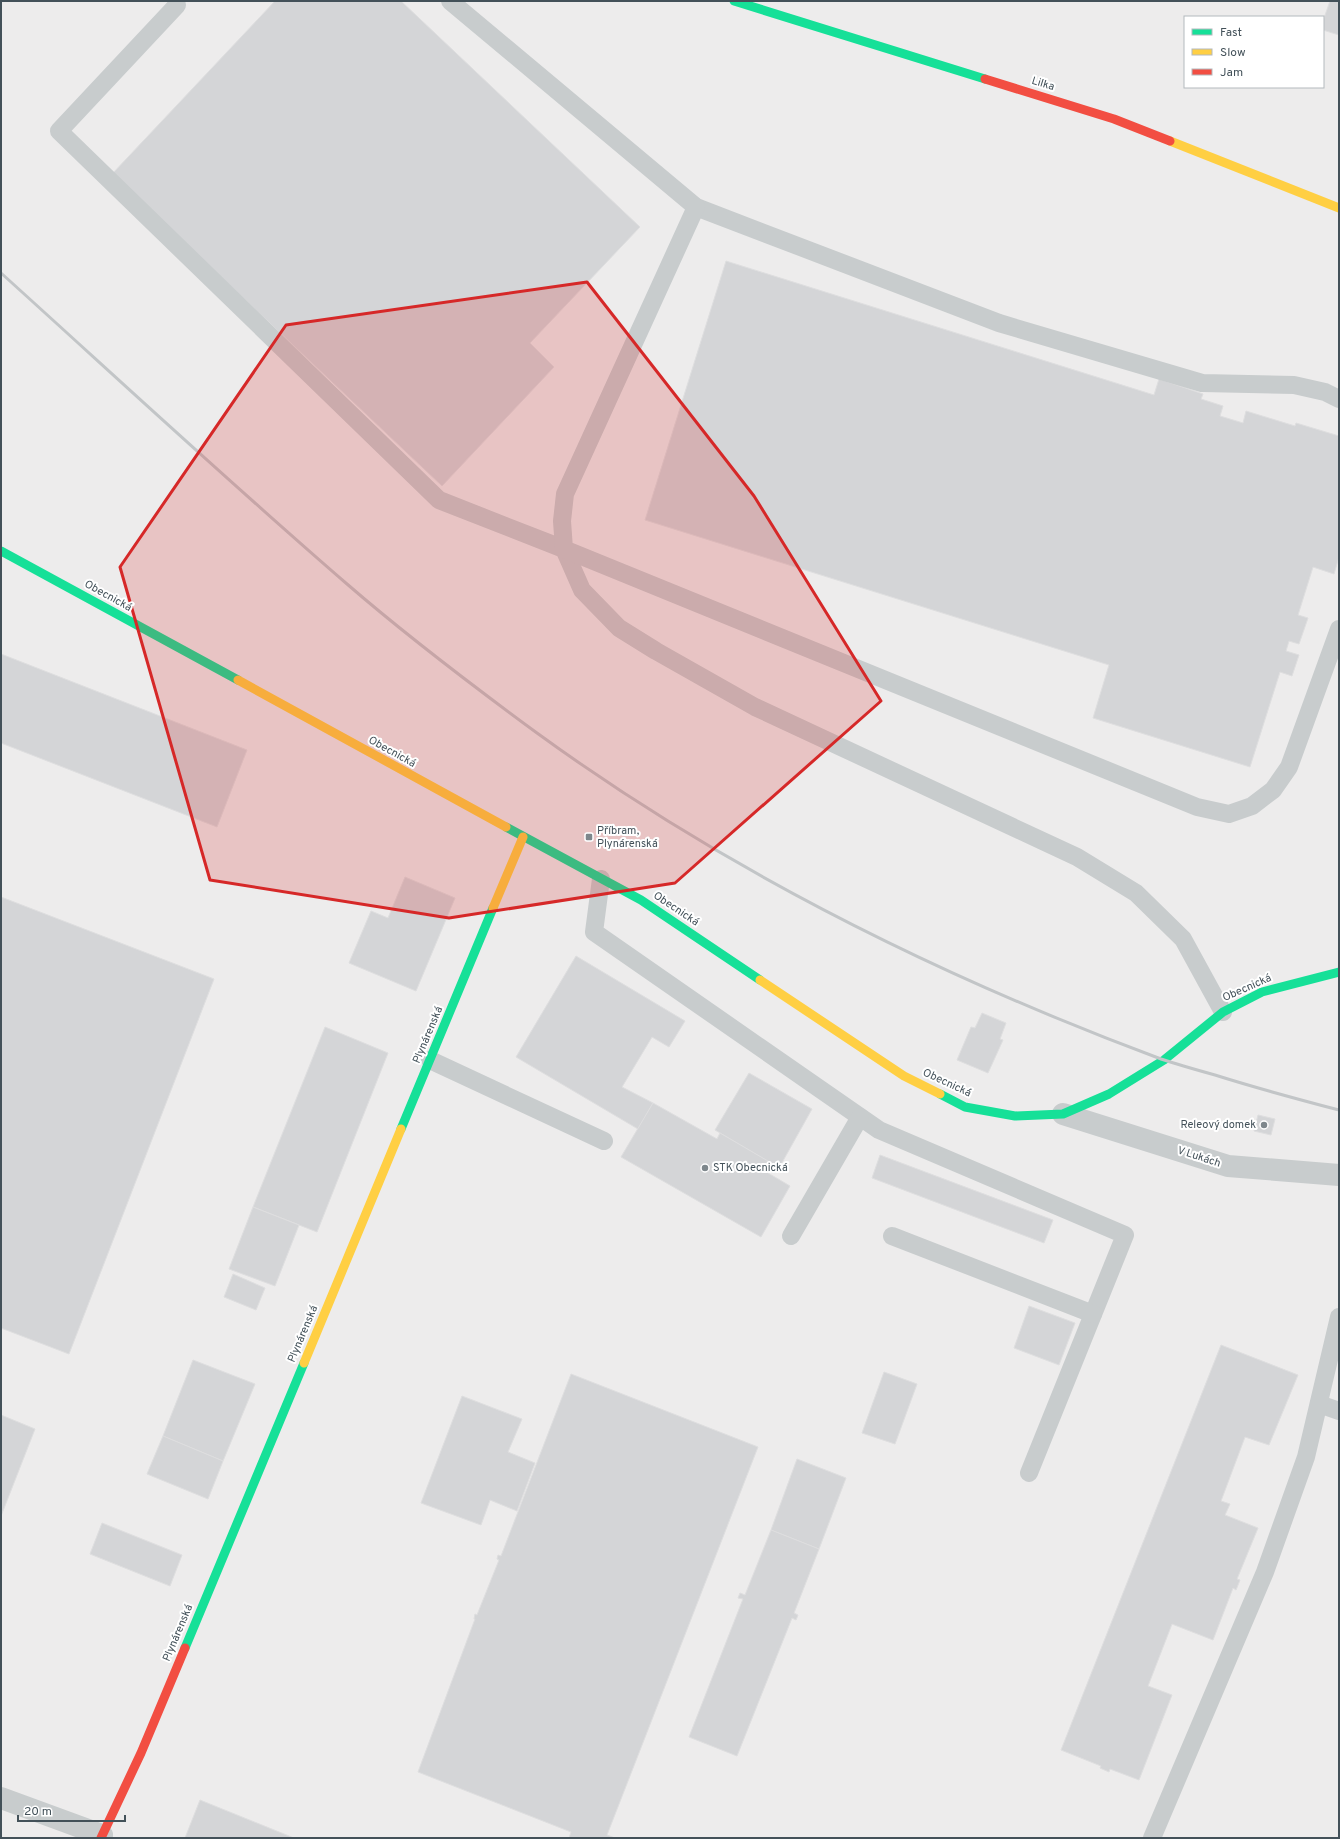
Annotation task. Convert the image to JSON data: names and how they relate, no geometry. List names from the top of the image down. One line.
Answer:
{"streets":{"street":["Lilka","Obecnická","Plynárenská","V Lukách"]},"crossings":[["Obecnická","Plynárenská"],["Obecnická","V Lukách"]],"places":{"transit":["Příbram, Plynárenská"],"other":["Releový domek","STK Obecnická"]},"legend":["Fast","Slow","Jam"],"scale_bar":"20 m"}
